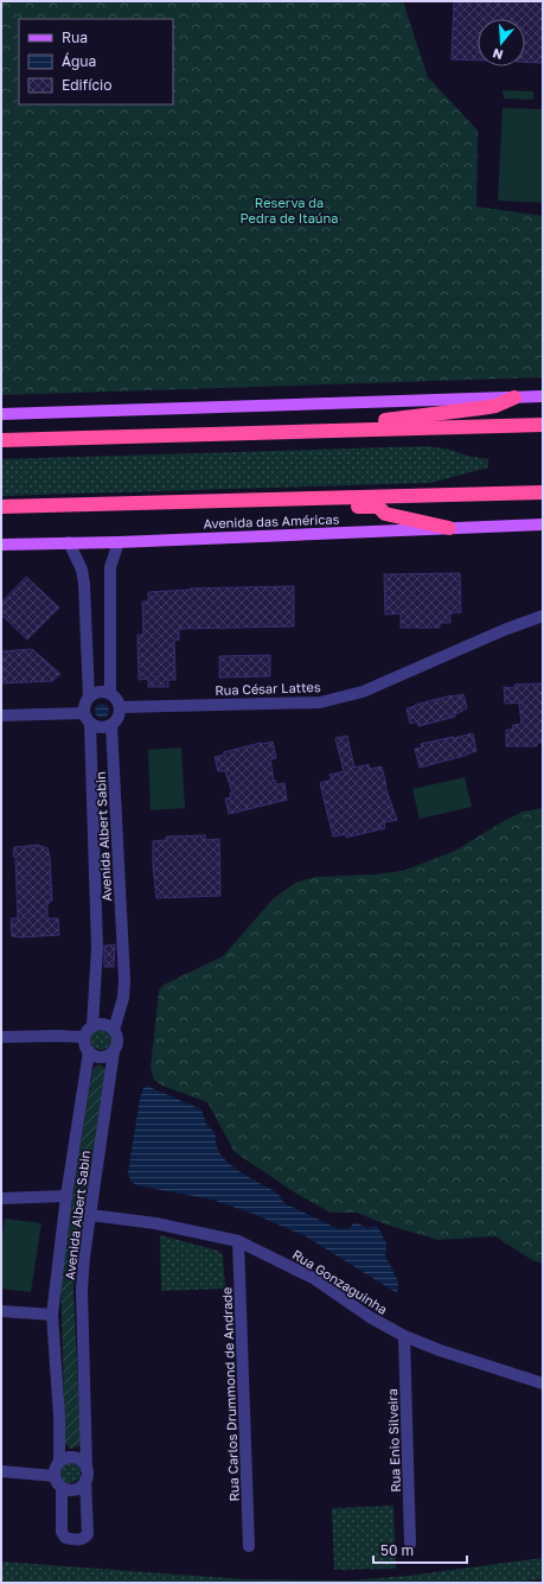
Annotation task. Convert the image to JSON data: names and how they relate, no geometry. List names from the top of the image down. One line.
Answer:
{"streets":{"highway":["Avenida das Américas"],"street":["Rua César Lattes","Avenida Albert Sabin","Rua Gonzaguinha","Rua Carlos Drummond de Andrade","Rua Enio Silveira"]},"crossings":[["Rua César Lattes","Avenida Albert Sabin"],["Avenida Albert Sabin","Rua Gonzaguinha"],["Rua Gonzaguinha","Rua Carlos Drummond de Andrade"],["Rua Gonzaguinha","Rua Enio Silveira"]],"parks":["Reserva da Pedra de Itaúna"],"legend":["Rua","Água","Edifício"],"scale_bar":"50 m","north":"bottom"}
